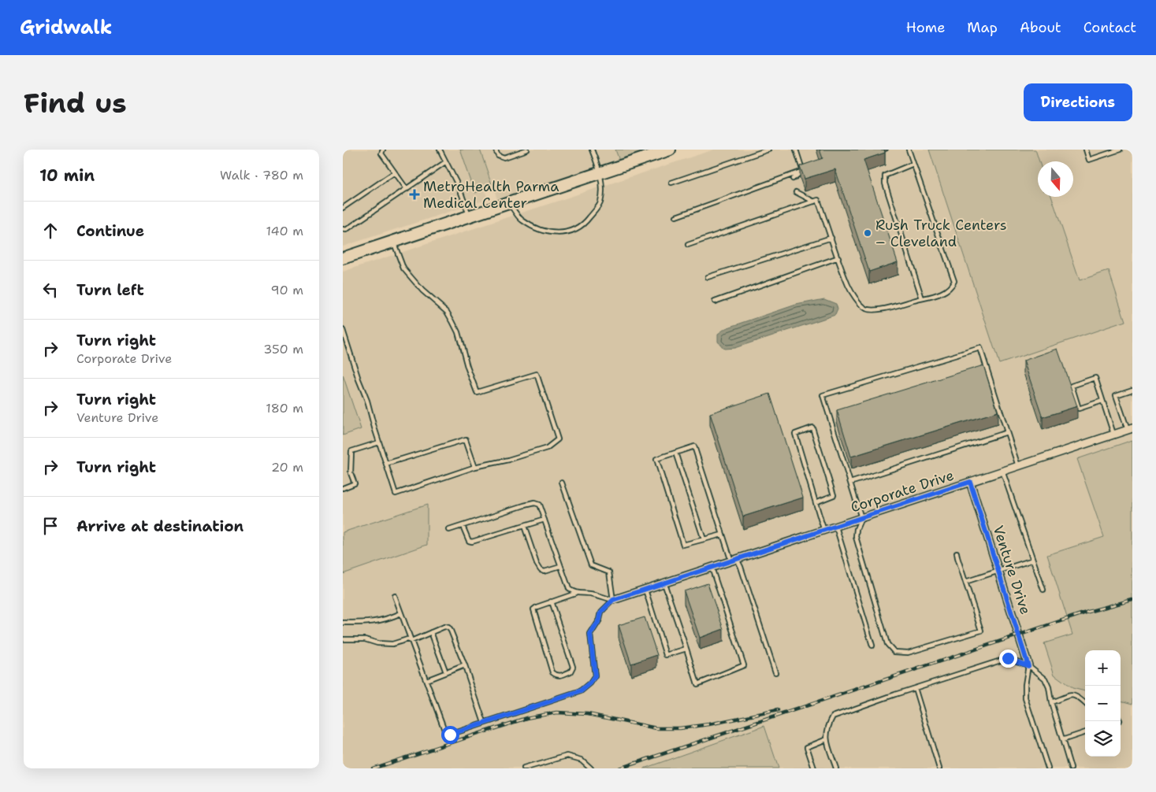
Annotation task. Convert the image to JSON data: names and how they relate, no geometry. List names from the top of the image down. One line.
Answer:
{"streets":{"street":["Corporate Drive","Venture Drive"]},"crossings":[["Corporate Drive","Venture Drive"]],"places":{"health":["MetroHealth Parma Medical Center"],"other":["Rush Truck Centers – Cleveland"]},"north":"bottom","page":{"header":"Gridwalk","nav":["Home","Map","About","Contact"],"buttons":"Directions","title":"Find us","heading":["10 min","Walk · 780 m"],"list":[["Continue","140 m"],["Turn left","90 m"],["Turn right","Corporate Drive","350 m"],["Turn right","Venture Drive","180 m"],["Turn right","20 m"],"Arrive at destination"],"map_buttons":["+","−"]}}
